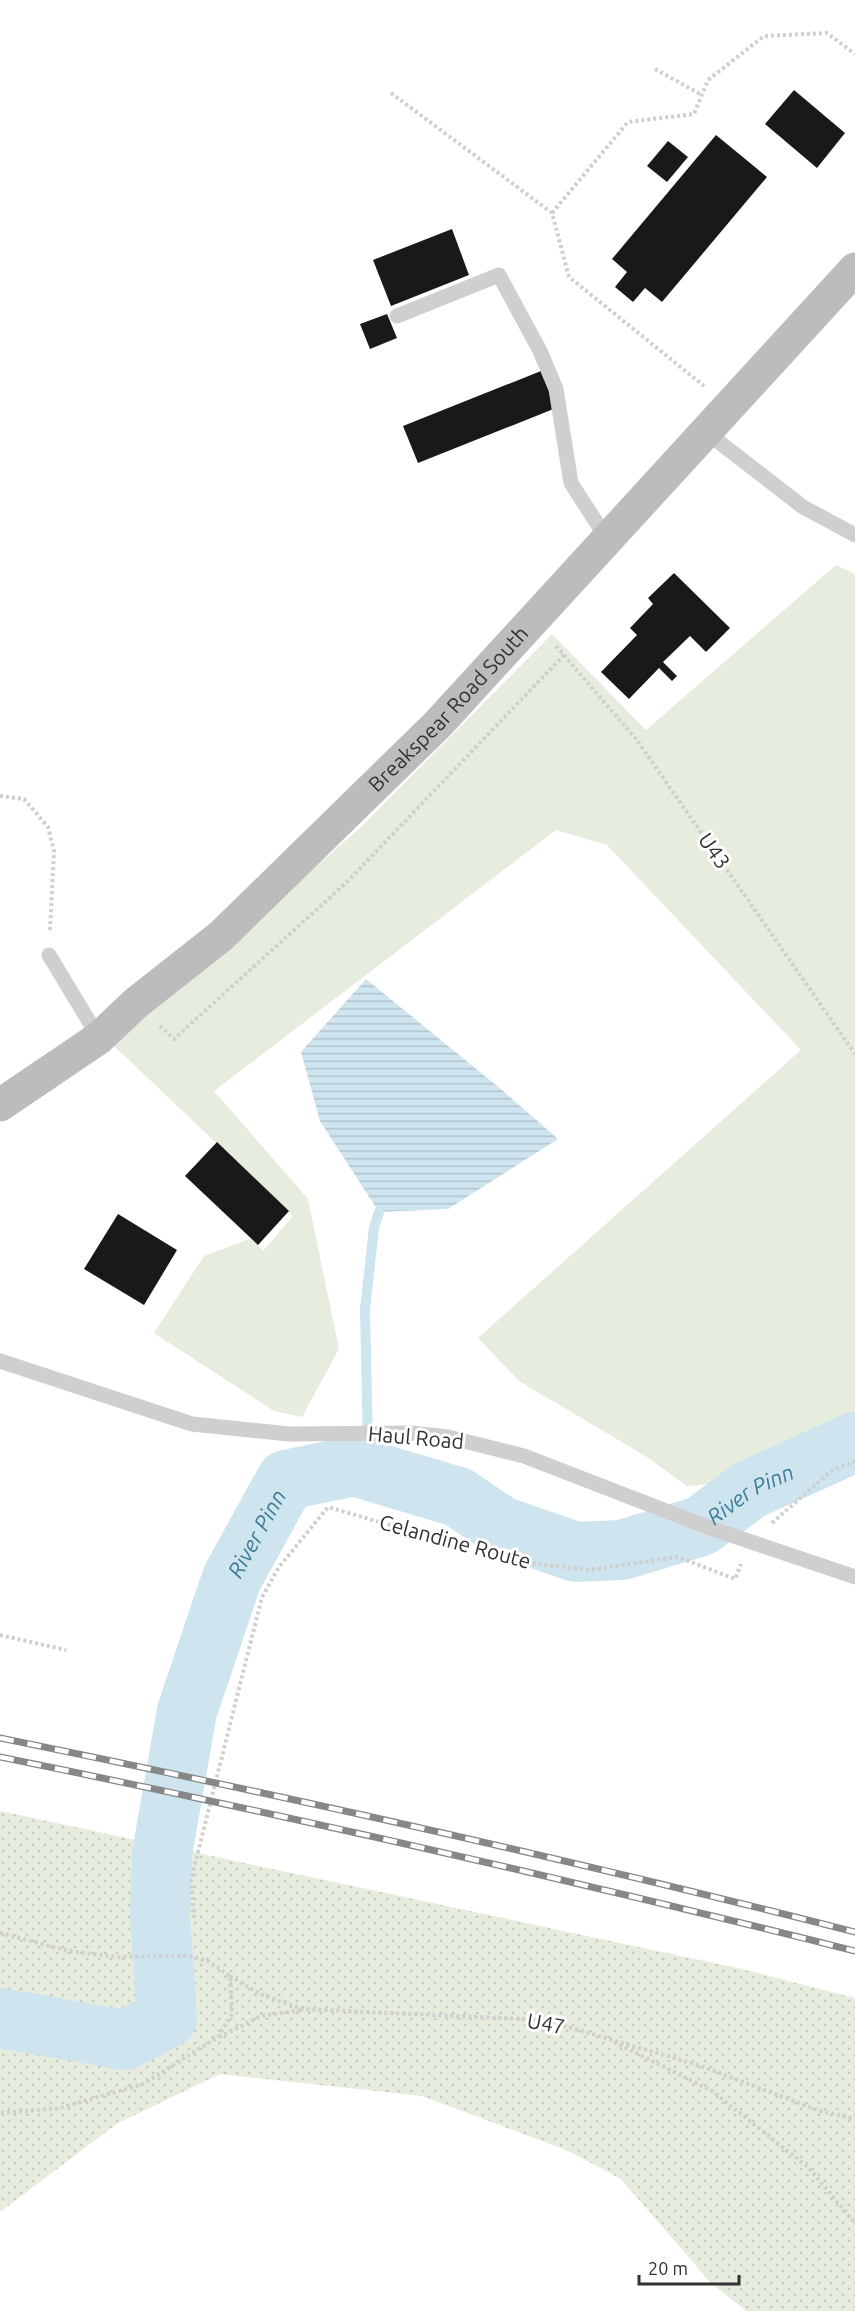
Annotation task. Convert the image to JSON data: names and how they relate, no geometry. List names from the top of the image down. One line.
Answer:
{"streets":{"street":["Breakspear Road South"],"lane":["Haul Road"],"path":["U43","Celandine Route","U47"]},"crossings":[["Breakspear Road South","U43"],["Haul Road","Celandine Route"]],"water":["River Pinn"],"scale_bar":"20 m"}
